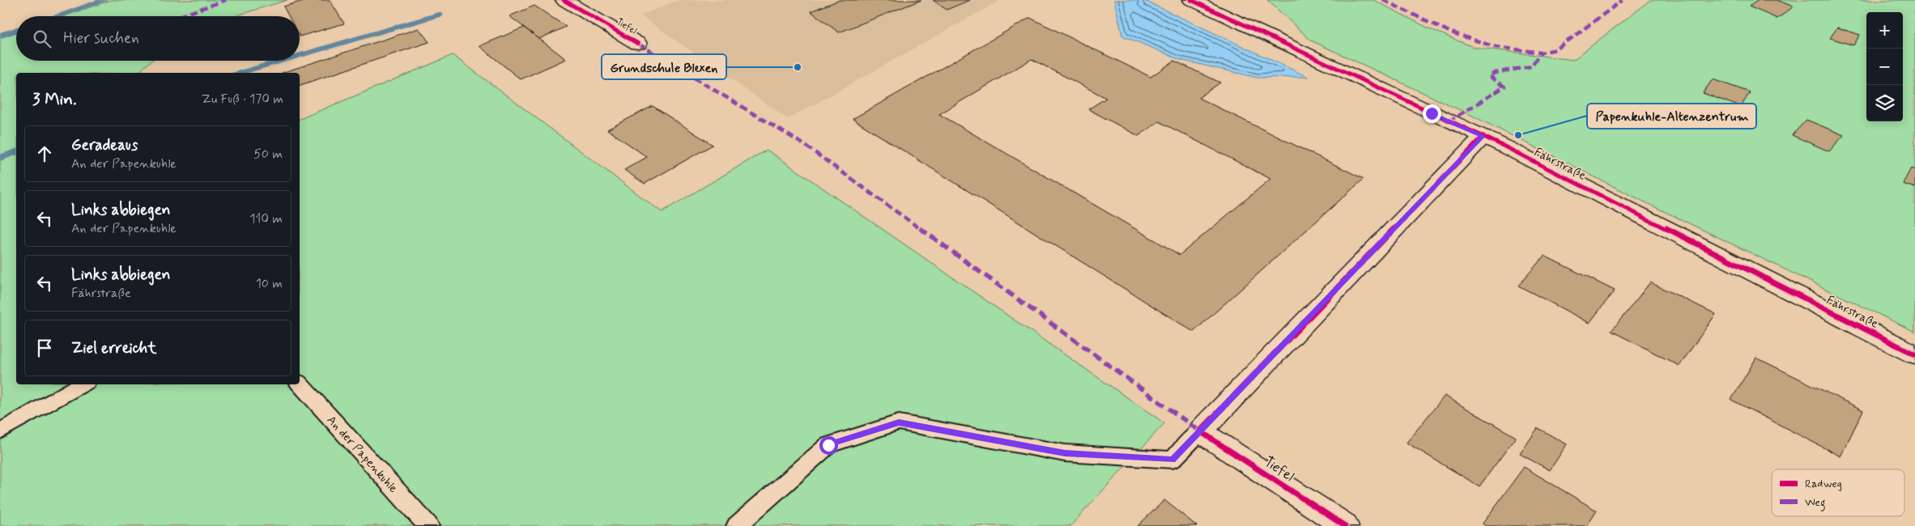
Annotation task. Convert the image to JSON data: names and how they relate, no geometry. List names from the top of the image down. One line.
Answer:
{"streets":{"street":["Tiefel","Fährstraße"],"lane":["An der Papenkuhle"]},"places":["Grundschule Blexen","Papenkuhle-Altenzentrum"],"legend":["Radweg","Weg"],"page":{"map_buttons":["+","−"],"search":"Hier suchen","heading":["3 Min.","Zu Fuß · 170 m"],"list":[["Geradeaus","An der Papenkuhle","50 m"],["Links abbiegen","An der Papenkuhle","110 m"],["Links abbiegen","Fährstraße","10 m"],"Ziel erreicht"]}}
